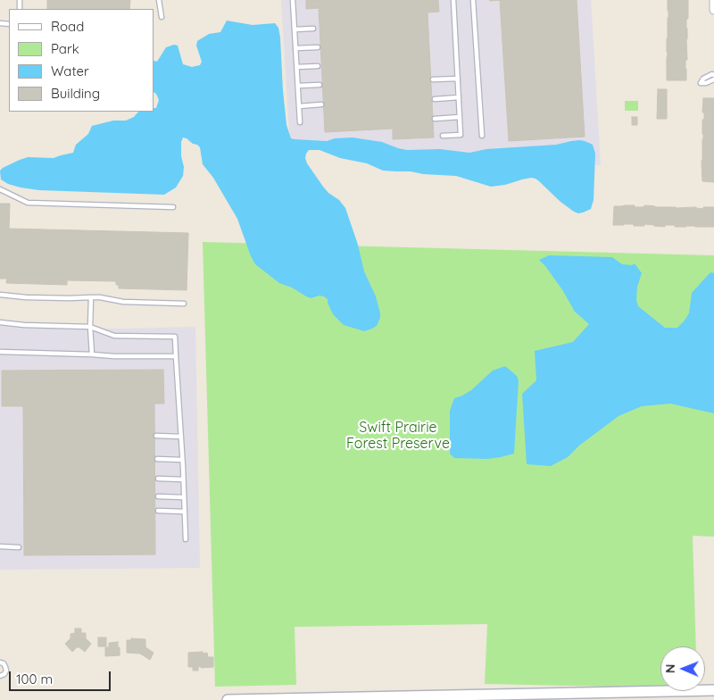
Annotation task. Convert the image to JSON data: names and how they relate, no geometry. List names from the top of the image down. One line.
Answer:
{"parks":["Swift Prairie Forest Preserve"],"legend":["Road","Park","Water","Building"],"scale_bar":"100 m","north":"left"}
